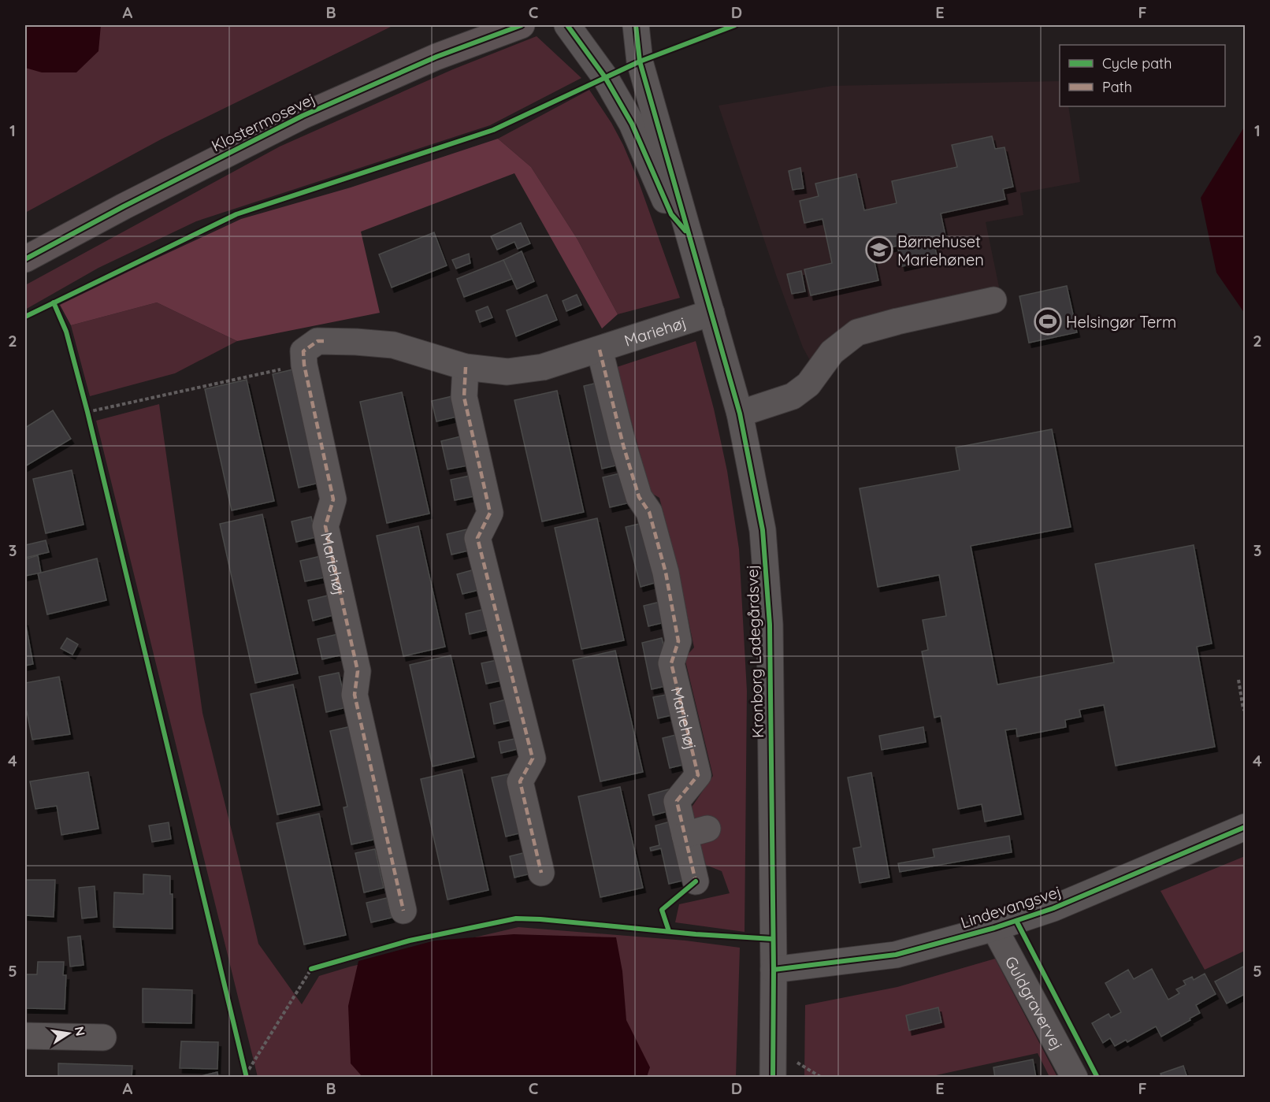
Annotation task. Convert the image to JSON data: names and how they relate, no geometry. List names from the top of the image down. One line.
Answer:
{"streets":{"main road":["Klostermosevej"],"street":["Mariehøj","Kronborg Ladegårdsvej","Lindevangsvej","Guldgravervej"]},"crossings":[["Mariehøj","Kronborg Ladegårdsvej"],["Kronborg Ladegårdsvej","Lindevangsvej"],["Lindevangsvej","Guldgravervej"]],"places":{"school or university":["Børnehuset Mariehønen"],"sports":["Helsingør Term"]},"legend":["Cycle path","Path"],"north":"right","grid":{"columns":["A","B","C","D","E","F"],"rows":["1","2","3","4","5"]}}
